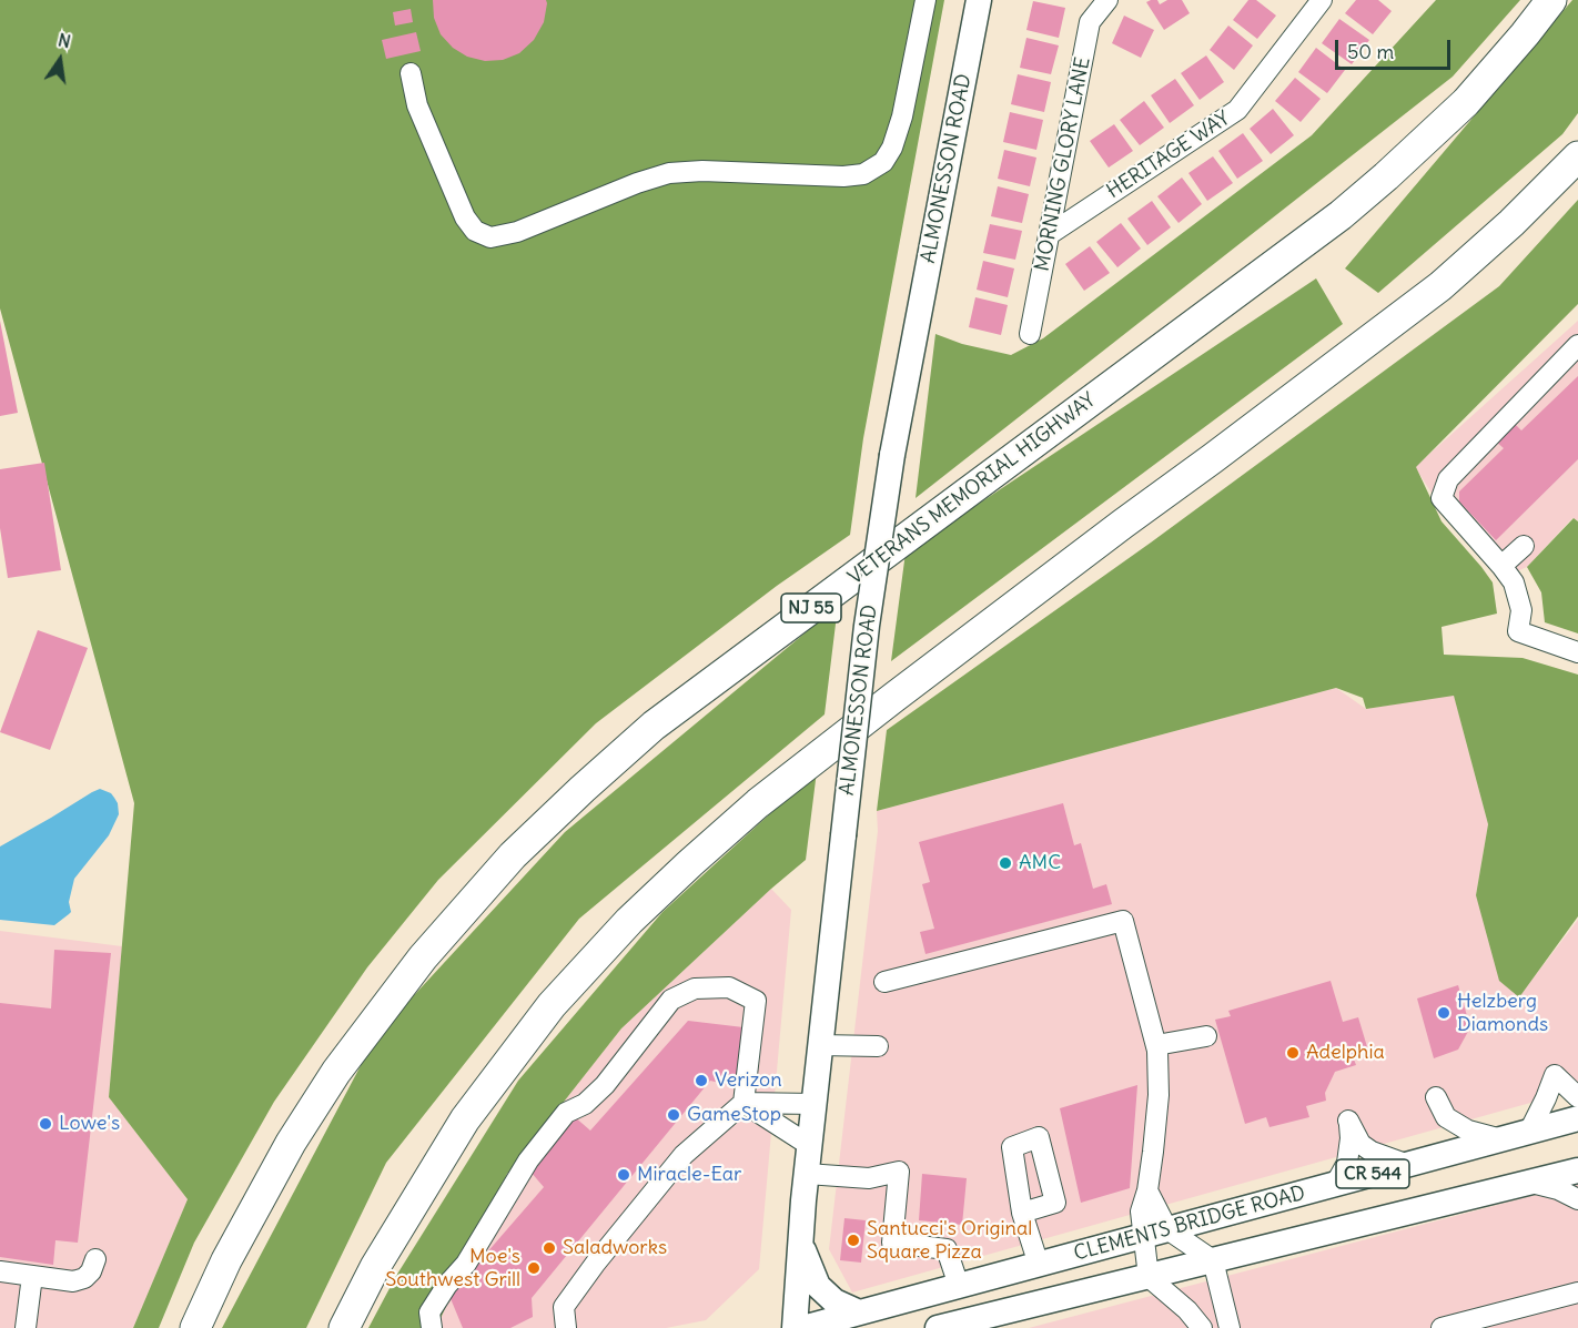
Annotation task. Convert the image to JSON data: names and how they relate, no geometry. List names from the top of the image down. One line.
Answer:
{"streets":{"highway":["VETERANS MEMORIAL HIGHWAY","NJ 55"],"main road":["ALMONESSON ROAD","CR 544","CLEMENTS BRIDGE ROAD"],"street":["HERITAGE WAY","MORNING GLORY LANE"]},"crossings":[["HERITAGE WAY","MORNING GLORY LANE"]],"places":["AMC","Helzberg Diamonds","Adelphia","Verizon","GameStop","Lowe's","Miracle-Ear","Santucci's Original Square Pizza","Saladworks","Moe's Southwest Grill"],"scale_bar":"50 m","north":"top"}
